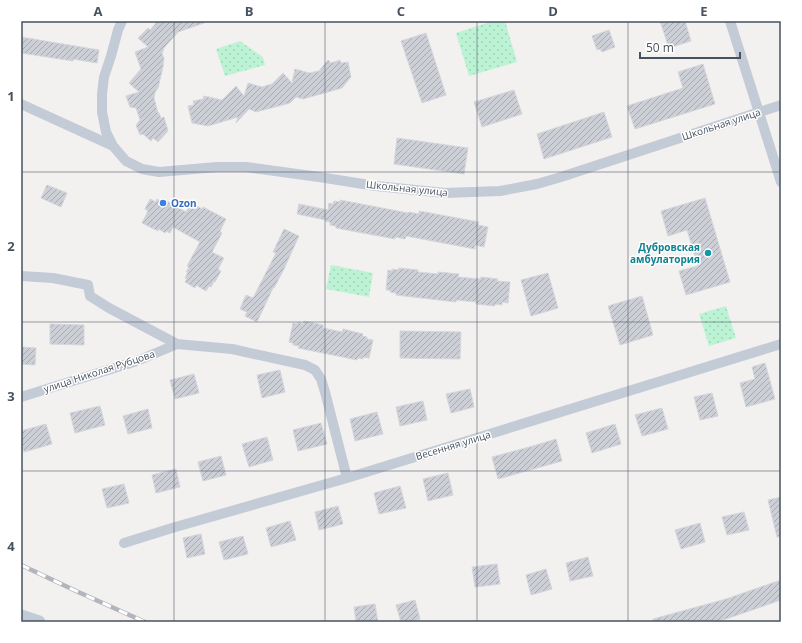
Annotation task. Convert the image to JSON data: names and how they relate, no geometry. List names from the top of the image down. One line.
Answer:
{"streets":{"street":["Школьная улица","улица Николая Рубцова","Весенняя улица"]},"places":["Ozon","Дубровская амбулатория"],"scale_bar":"50 m","grid":{"columns":["A","B","C","D","E"],"rows":["1","2","3","4"]}}
